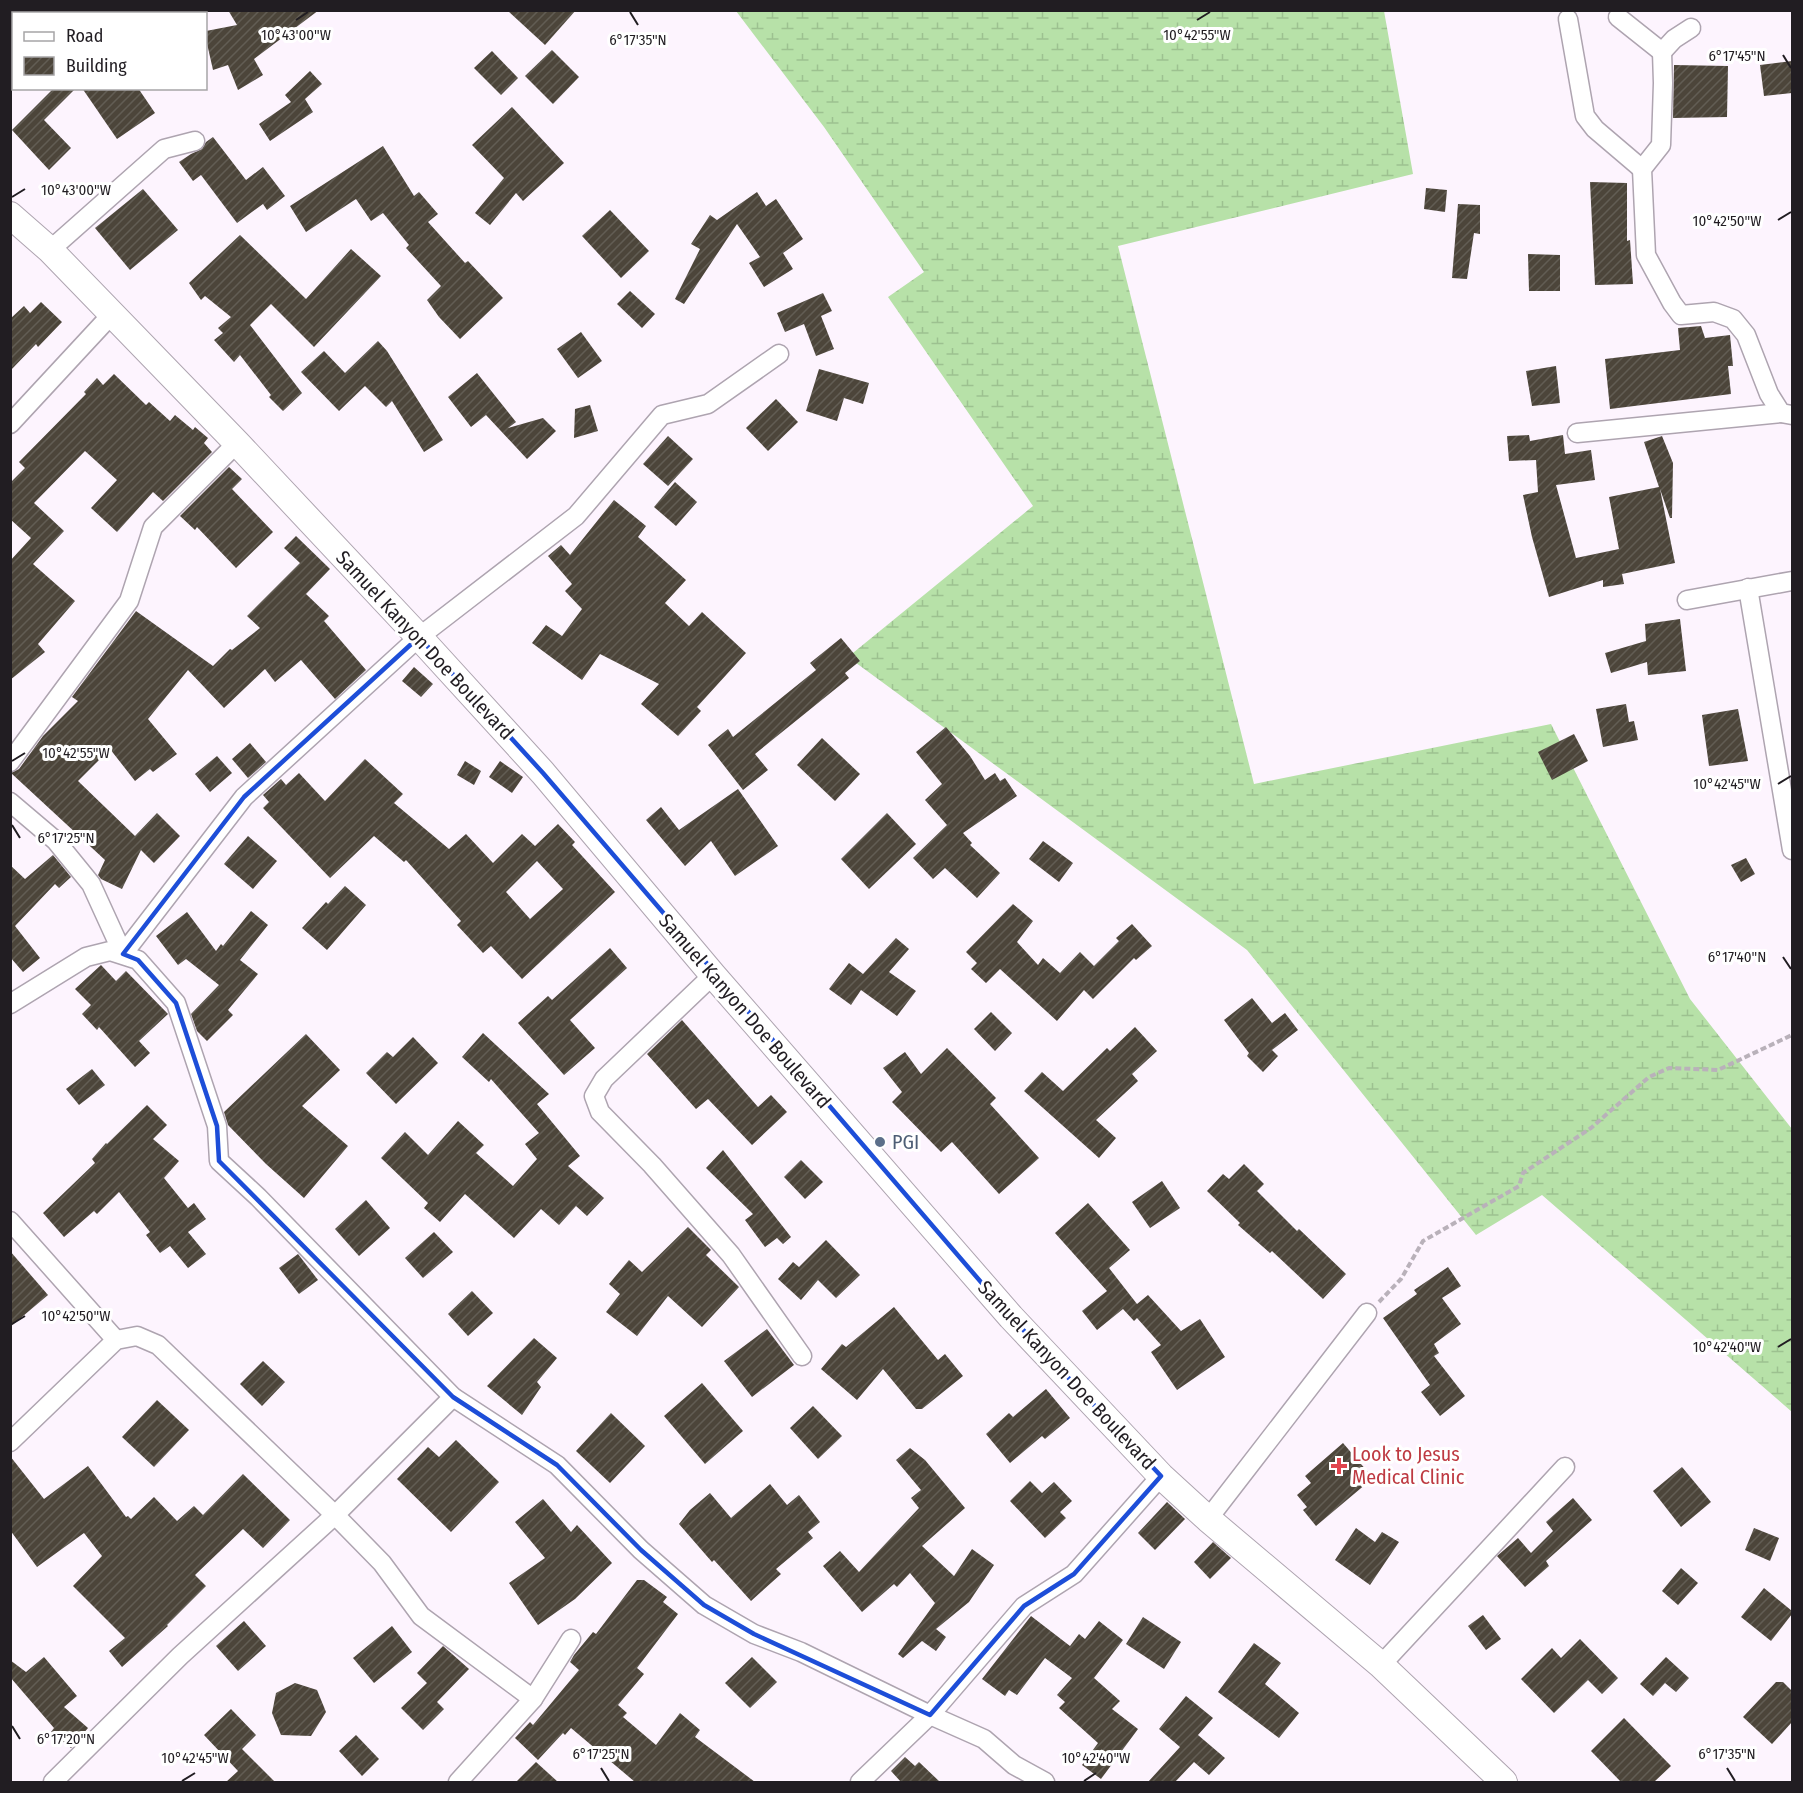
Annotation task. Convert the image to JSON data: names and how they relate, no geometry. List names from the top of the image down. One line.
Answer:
{"streets":{"street":["Samuel Kanyon Doe Boulevard"]},"places":{"other":["PGI"],"health":["Look to Jesus Medical Clinic"]},"legend":["Road","Building"],"coordinates":["10°42'55\"W","10°43'00\"W","6°17'35\"N","6°17'45\"N","10°42'50\"W","10°42'45\"W","6°17'25\"N","6°17'40\"N","10°42'40\"W","6°17'20\"N"]}
